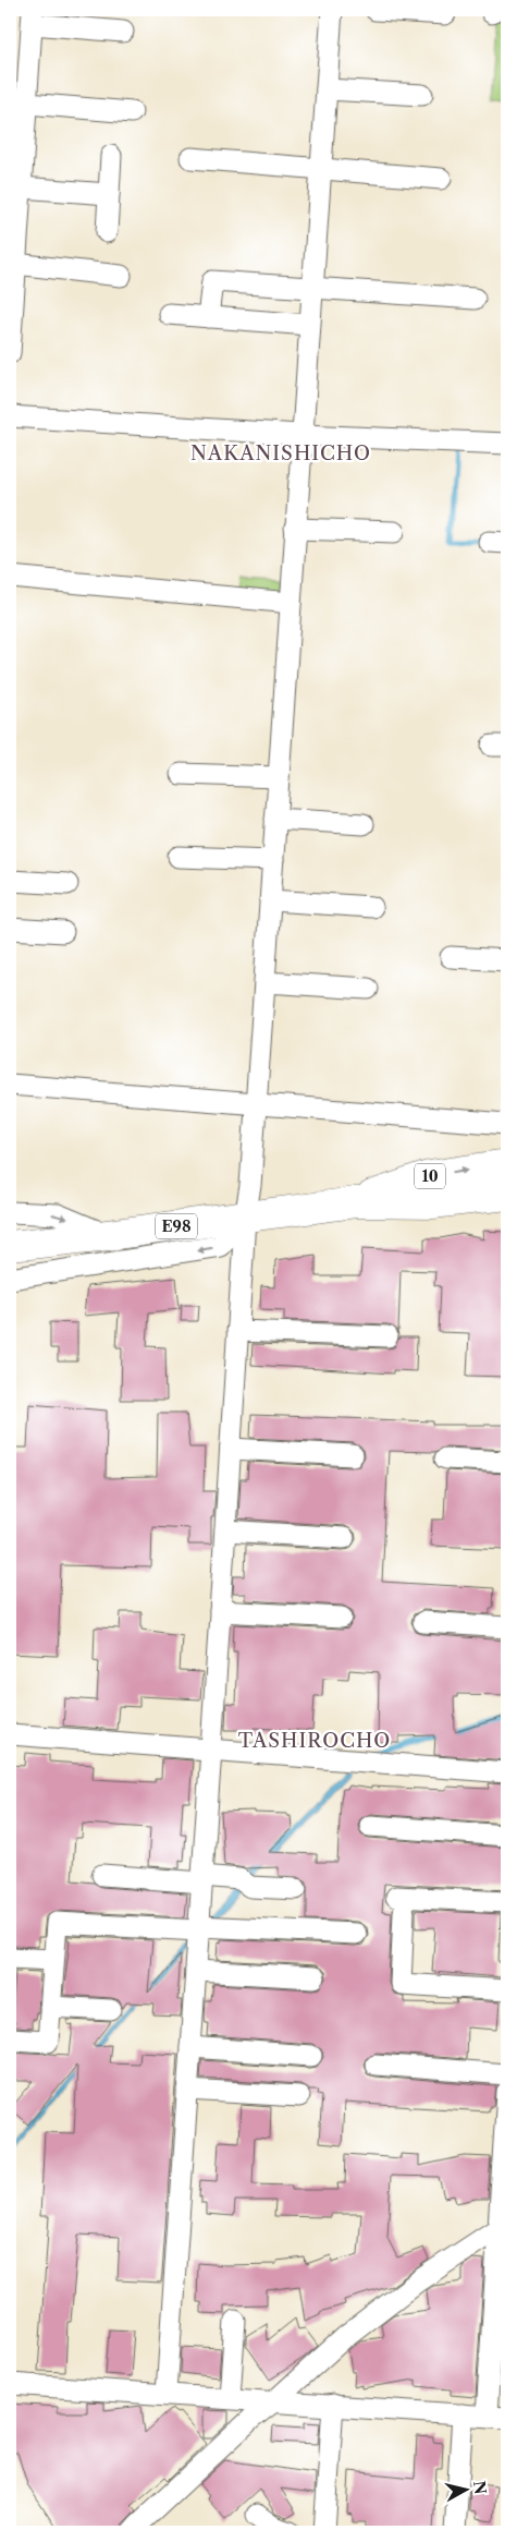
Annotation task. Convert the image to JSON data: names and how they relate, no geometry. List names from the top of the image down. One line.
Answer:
{"streets":{"main road":["10","E98"]},"crossings":[["10","E98"]],"districts":["NAKANISHICHO","TASHIROCHO"],"north":"right"}
